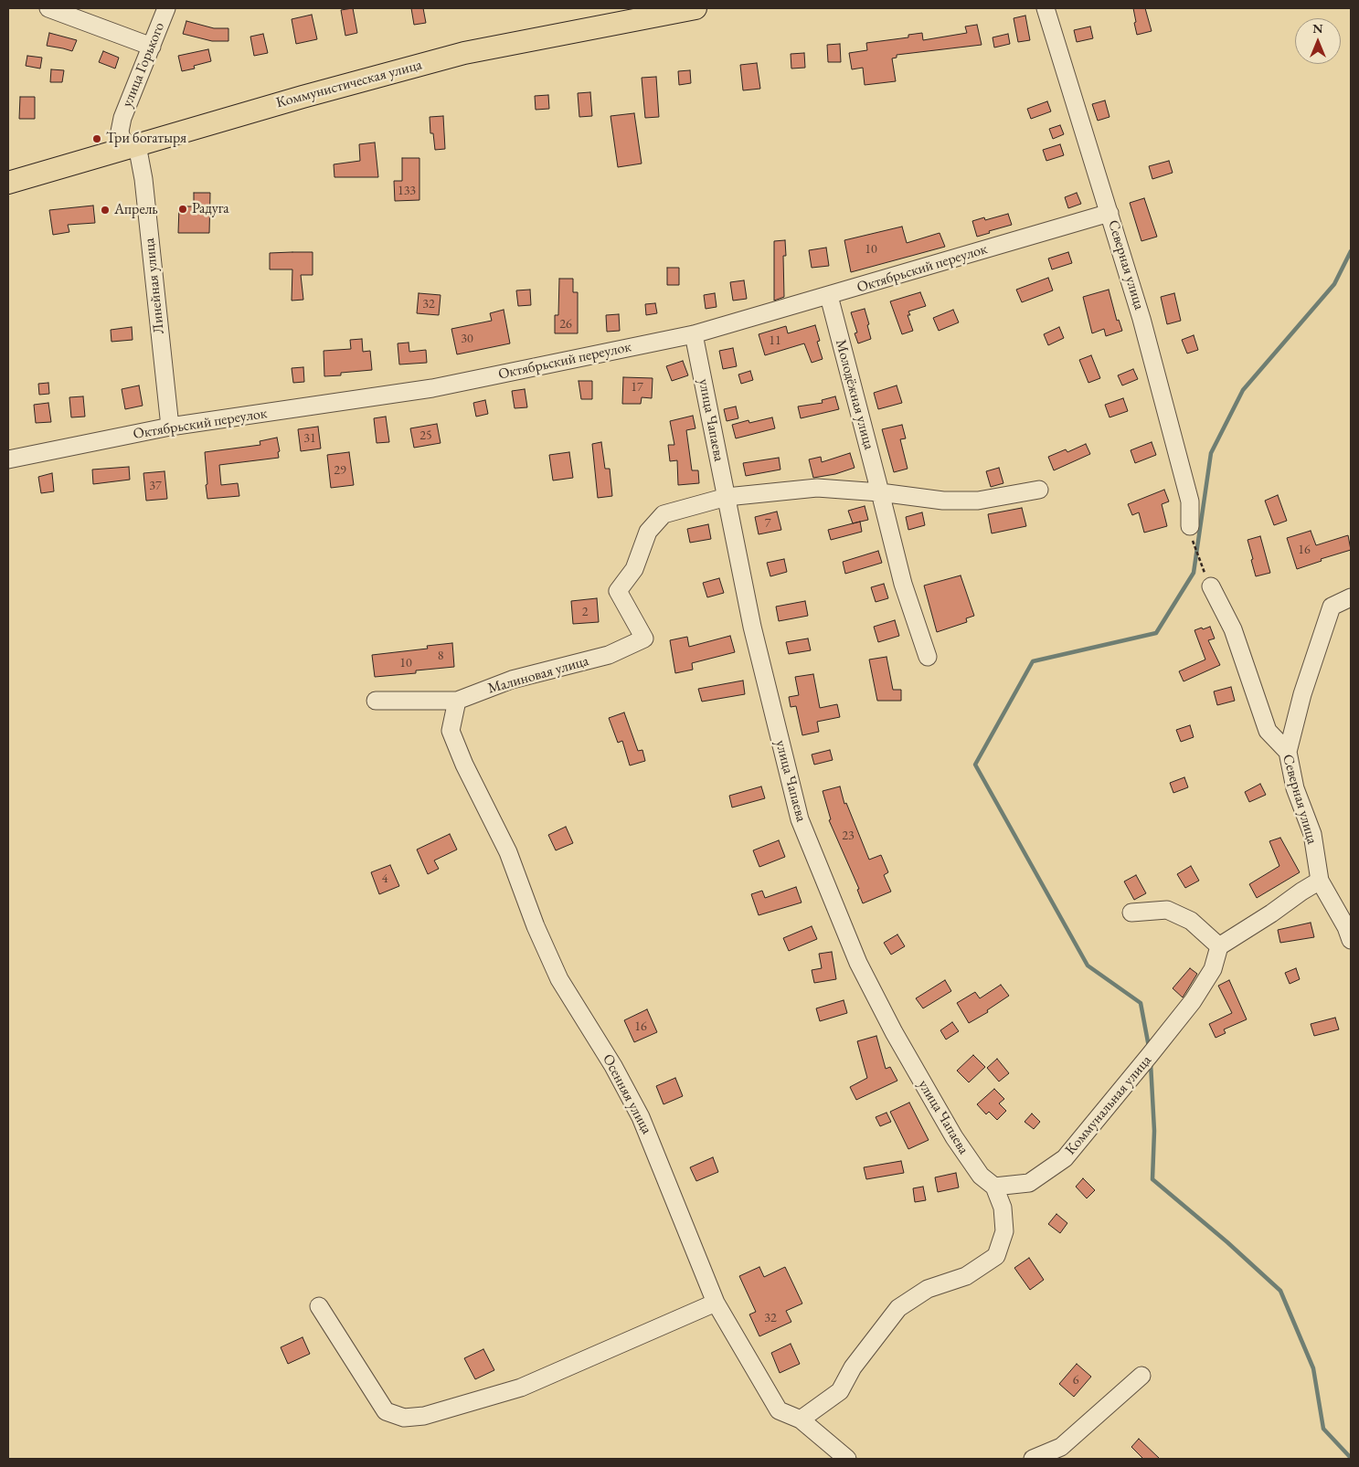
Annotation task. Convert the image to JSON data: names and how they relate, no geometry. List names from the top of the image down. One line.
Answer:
{"streets":{"main road":["Коммунистическая улица"],"street":["улица Горького","Северная улица","Октябрьский переулок","Линейная улица","Молодёжная улица","улица Чапаева","Малиновая улица","Осенняя улица","Коммунальная улица"]},"crossings":[["улица Горького","Коммунистическая улица"],["улица Горького","Линейная улица"],["Коммунистическая улица","Линейная улица"],["Северная улица","Октябрьский переулок"],["Октябрьский переулок","Линейная улица"],["Октябрьский переулок","Молодёжная улица"],["Октябрьский переулок","улица Чапаева"],["улица Чапаева","Малиновая улица"],["улица Чапаева","Коммунальная улица"],["Малиновая улица","Осенняя улица"]],"places":["Три богатыря","Радуга","Апрель"],"house_numbers":["133","10","32","26","30","11","17","25","31","29","37","7","16","2","8","10","23","4","16","32","6"],"north":"top"}
